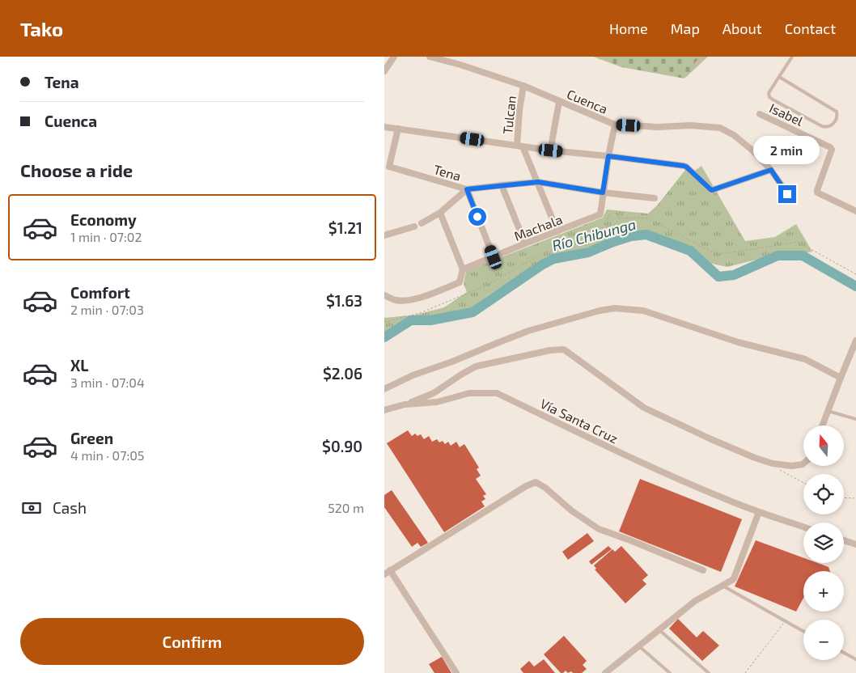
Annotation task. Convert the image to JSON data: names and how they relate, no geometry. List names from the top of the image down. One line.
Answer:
{"streets":{"street":["Cuenca","Isabel","Tulcan","Tena","Machala","Vía Santa Cruz"]},"crossings":[["Cuenca","Tulcan"],["Cuenca","Machala"],["Tulcan","Machala"],["Tena","Machala"]],"water":["Río Chibunga"],"north":"top","page":{"header":"Tako","nav":["Home","Map","About","Contact"],"banner":["Tena","Cuenca"],"bubble":"2 min","heading":"Choose a ride","list":[{"name":"Economy","note":"1 min · 07:02","value":"$1.21"},{"name":"Comfort","note":"2 min · 07:03","value":"$1.63"},{"name":"XL","note":"3 min · 07:04","value":"$2.06"},{"name":"Green","note":"4 min · 07:05","value":"$0.90"}],"map_buttons":["+","−"],"pay":["Cash","520 m"],"buttons":"Confirm"}}
